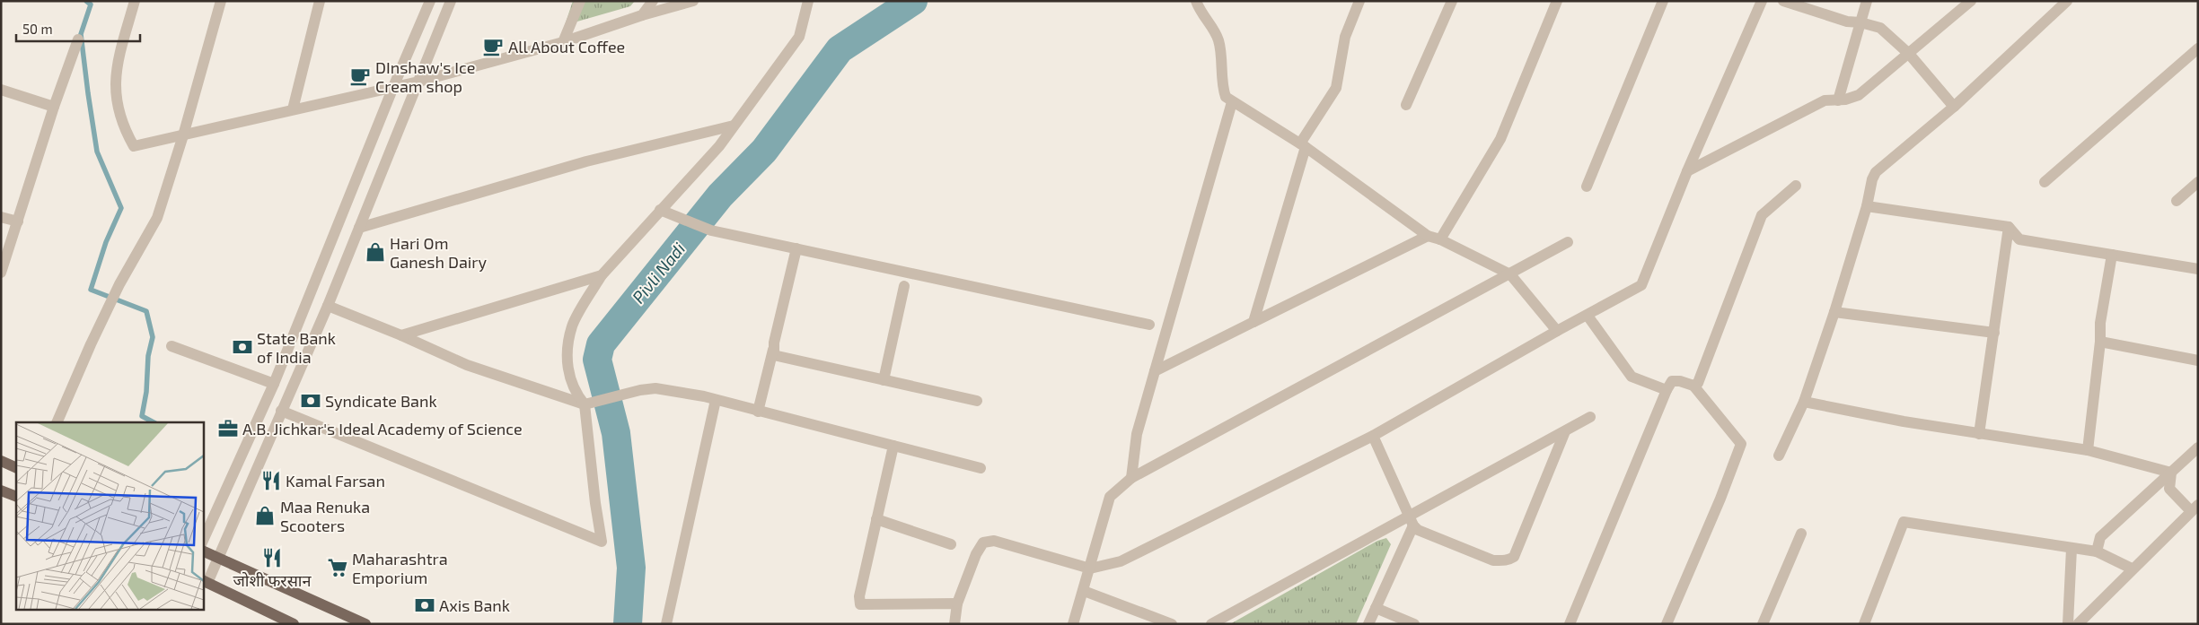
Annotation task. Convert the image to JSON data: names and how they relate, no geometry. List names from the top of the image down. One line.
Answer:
{"water":["Pivli Nadi"],"places":{"cafe":["All About Coffee","DInshaw's Ice Cream shop"],"shop":["Hari Om Ganesh Dairy","Maa Renuka Scooters"],"bank":["State Bank of India","Syndicate Bank","Axis Bank"],"office":["A.B. Jichkar's Ideal Academy of Science"],"restaurant":["Kamal Farsan","जोशी फरसान"],"supermarket":["Maharashtra Emporium"]},"scale_bar":"50 m"}
